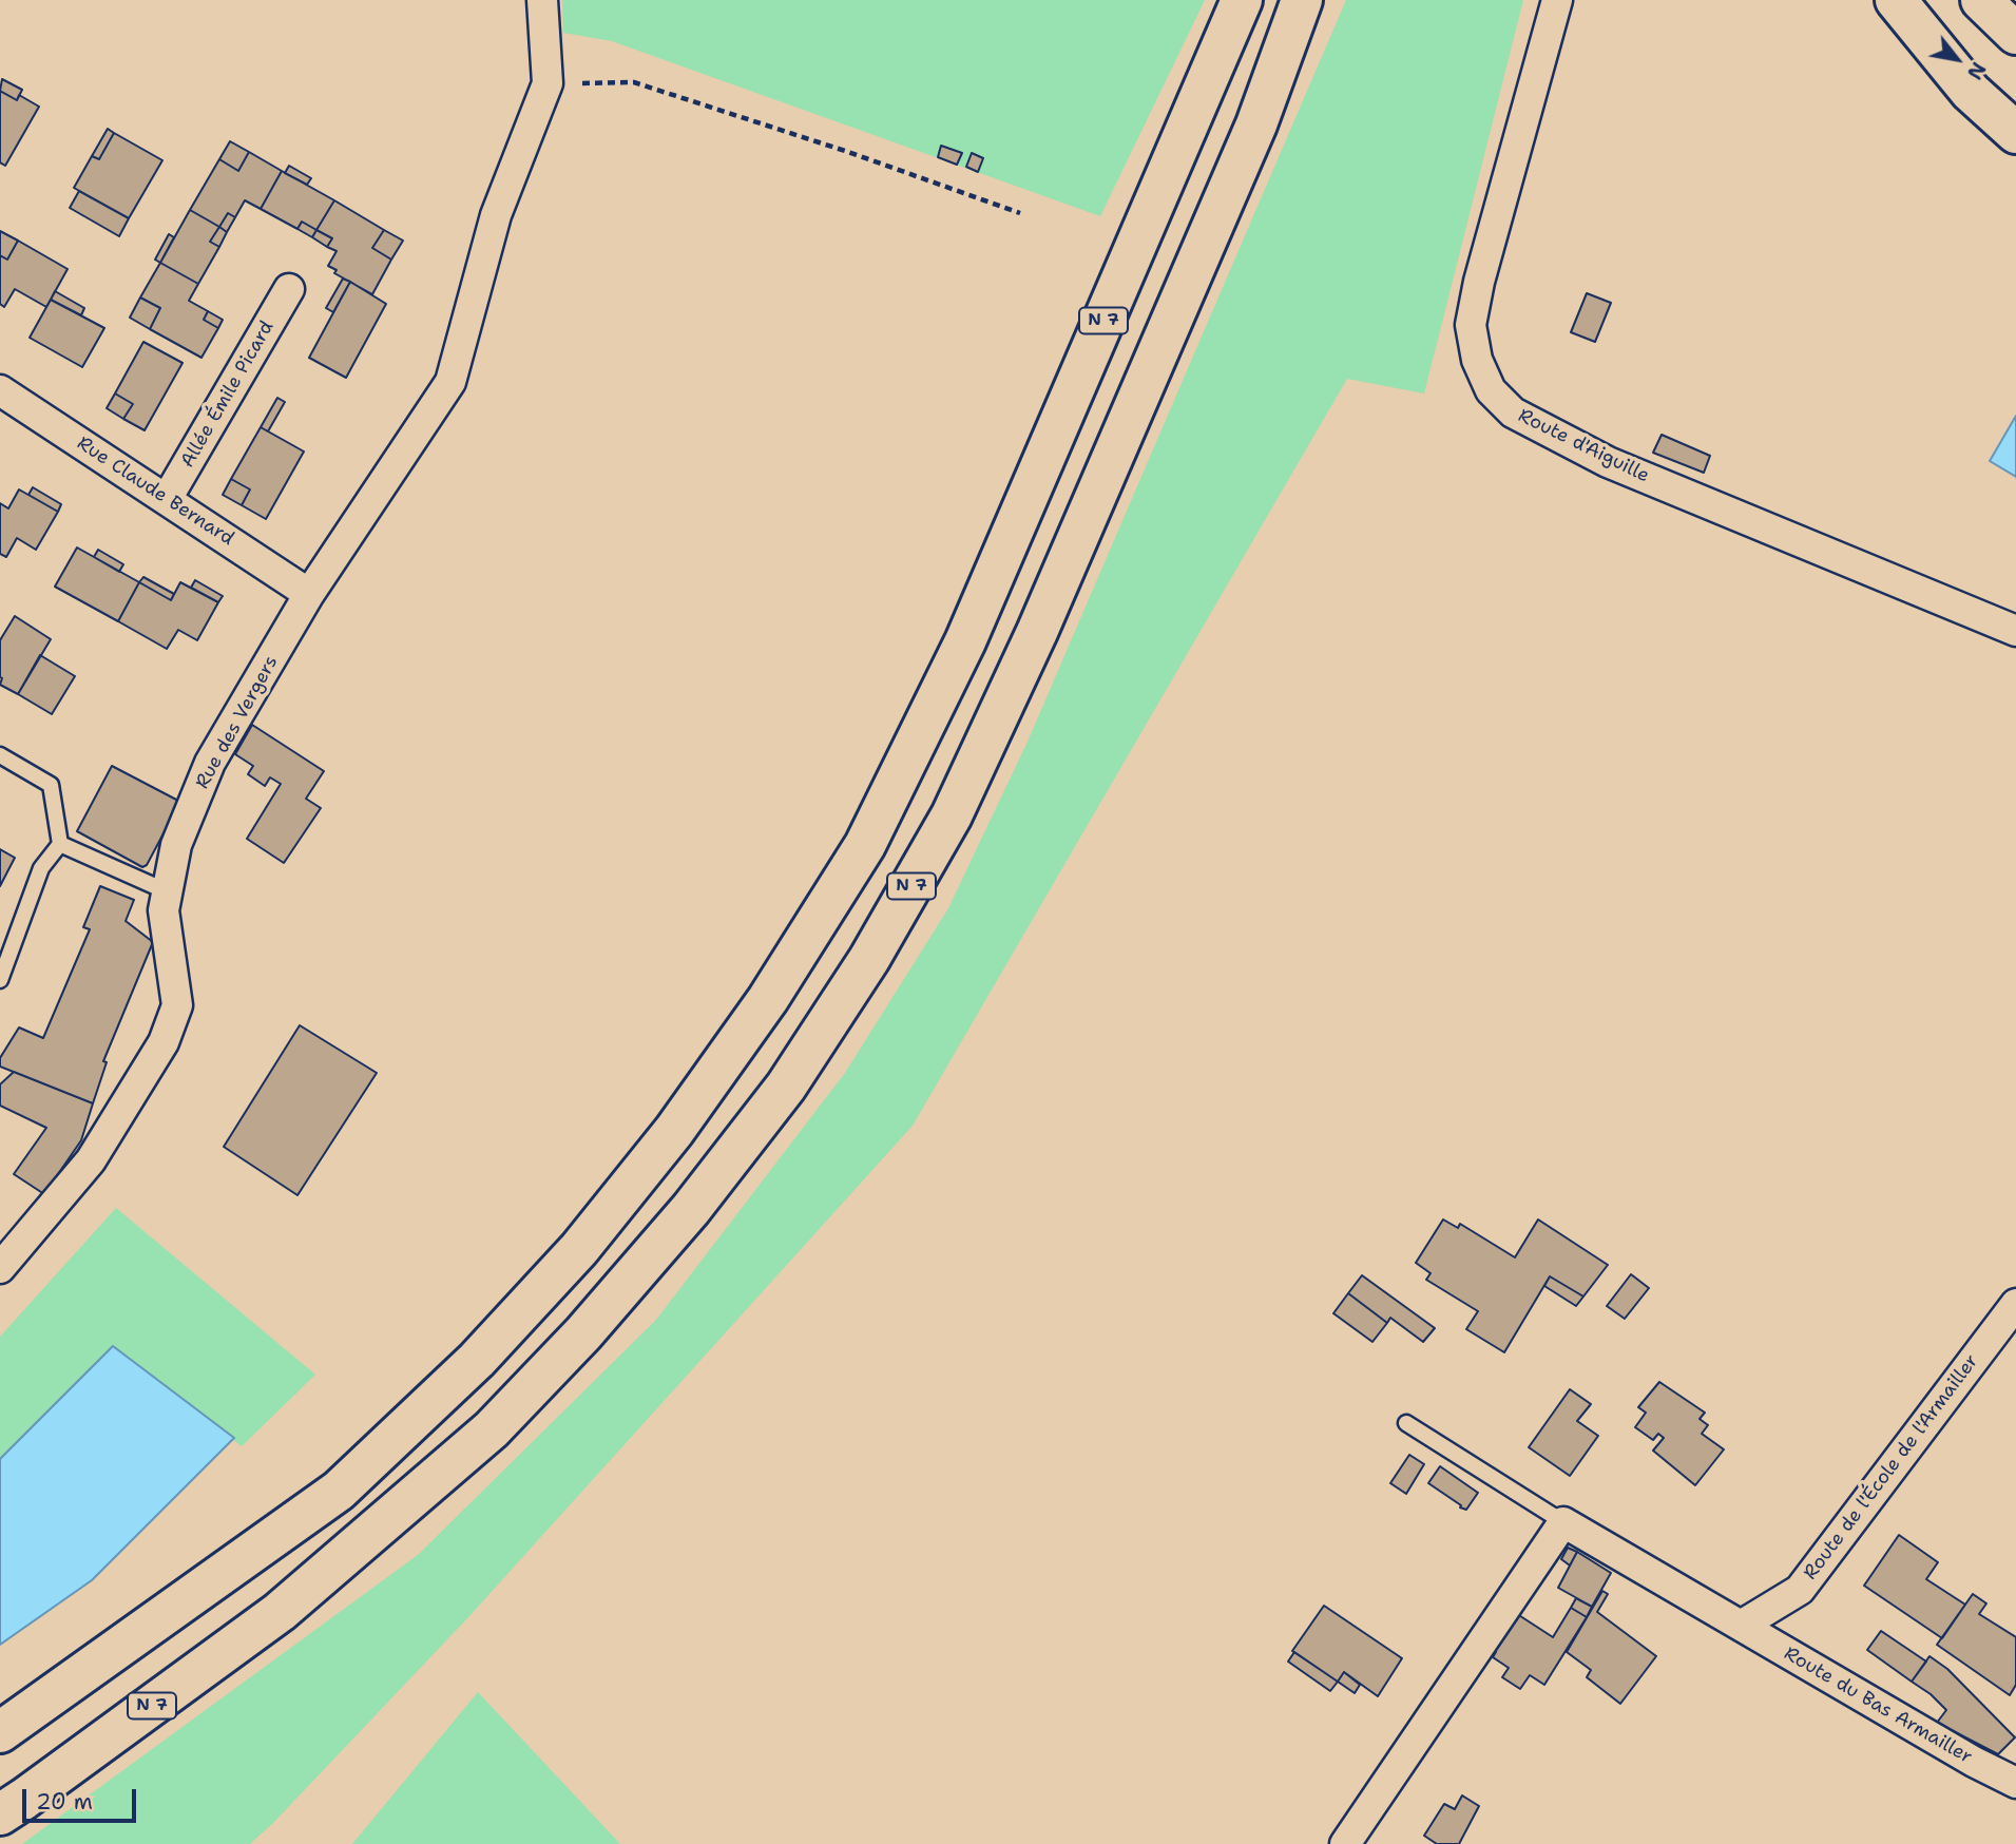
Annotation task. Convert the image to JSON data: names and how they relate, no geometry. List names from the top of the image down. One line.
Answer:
{"streets":{"highway":["N 7"],"street":["Allée Émile Picard","Route d'Aiguille","Rue Claude Bernard","Rue des Vergers","Route de l'École de l'Armailler","Route du Bas Armailler"]},"crossings":[["Allée Émile Picard","Rue Claude Bernard"],["Rue Claude Bernard","Rue des Vergers"],["Route de l'École de l'Armailler","Route du Bas Armailler"]],"scale_bar":"20 m","north":"bottom right"}
